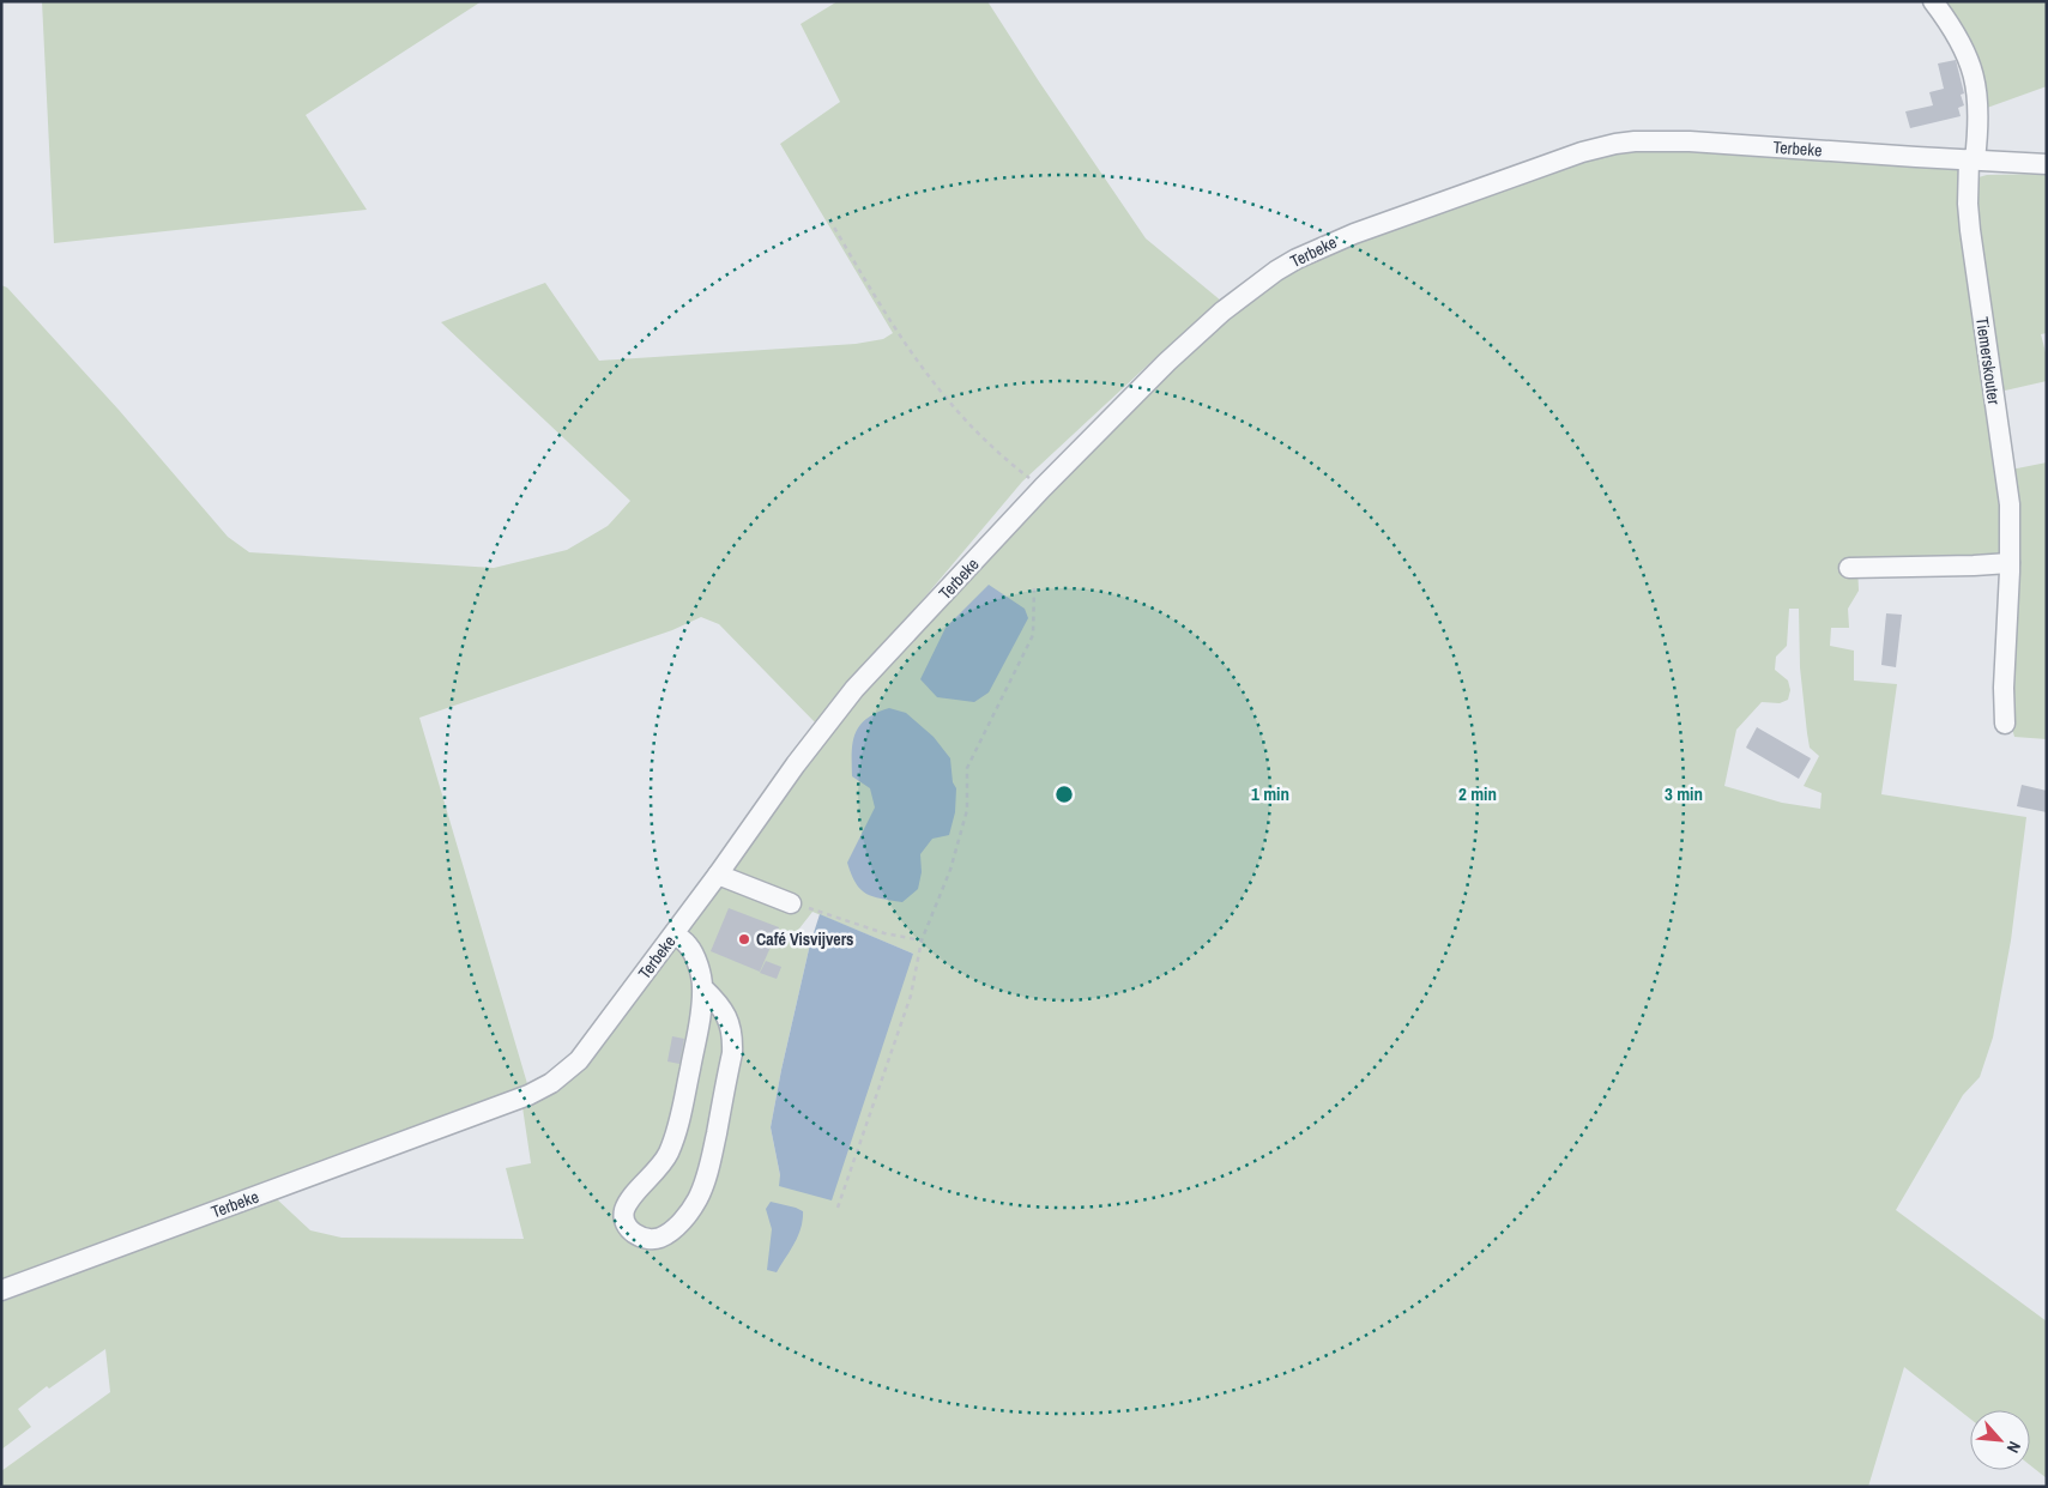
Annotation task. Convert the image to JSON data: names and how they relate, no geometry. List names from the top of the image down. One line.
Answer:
{"streets":{"street":["Terbeke","Tiemerskouter"]},"crossings":[["Terbeke","Tiemerskouter"]],"places":["Café Visvijvers"],"north":"bottom right","rings":["1 min","2 min","3 min"]}
